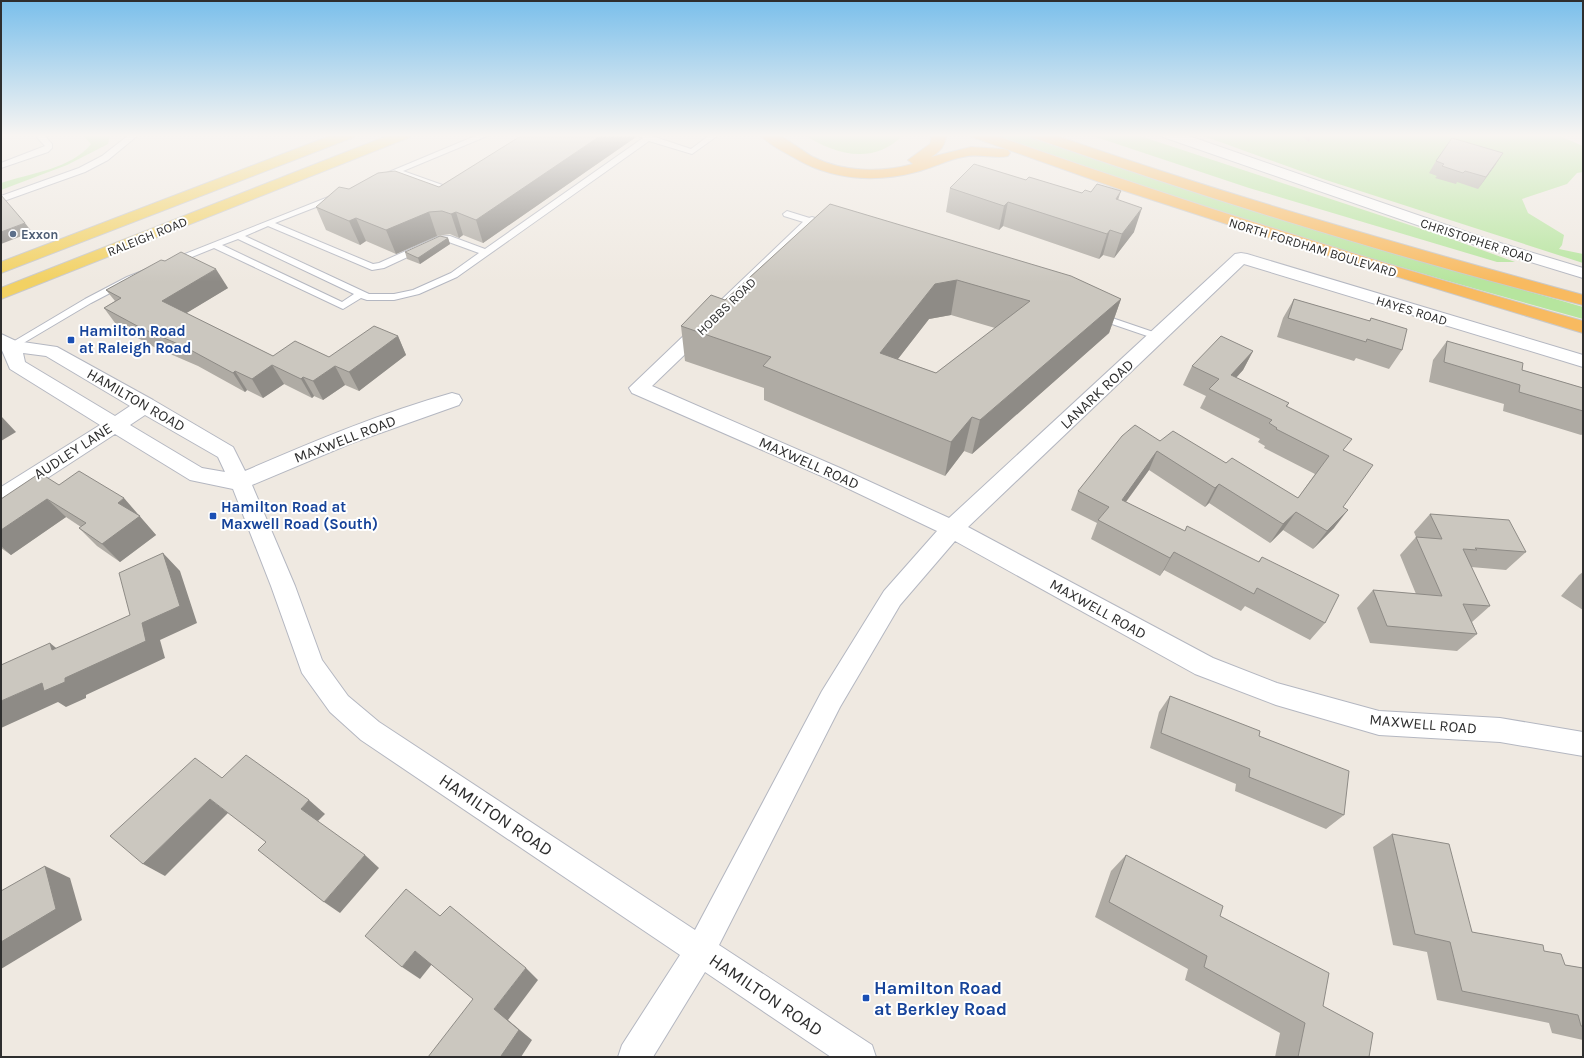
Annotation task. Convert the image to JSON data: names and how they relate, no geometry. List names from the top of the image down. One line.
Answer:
{"streets":{"highway":["NORTH FORDHAM BOULEVARD"],"main road":["RALEIGH ROAD"],"street":["CHRISTOPHER ROAD","HOBBS ROAD","HAYES ROAD","LANARK ROAD","HAMILTON ROAD","MAXWELL ROAD","AUDLEY LANE"]},"crossings":[["HOBBS ROAD","MAXWELL ROAD"],["HAYES ROAD","LANARK ROAD"],["LANARK ROAD","HAMILTON ROAD"],["LANARK ROAD","MAXWELL ROAD"],["HAMILTON ROAD","MAXWELL ROAD"],["HAMILTON ROAD","AUDLEY LANE"]],"places":{"other":["Exxon"],"transit":["Hamilton Road at Raleigh Road","Hamilton Road at Maxwell Road (South)","Hamilton Road at Berkley Road"]}}
